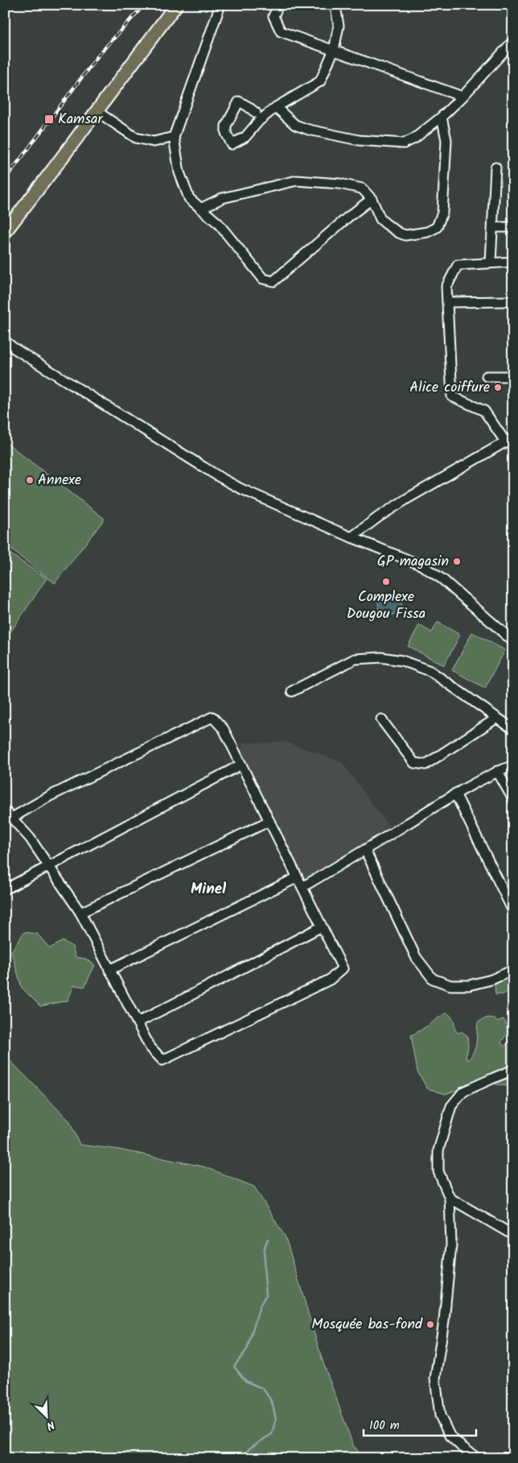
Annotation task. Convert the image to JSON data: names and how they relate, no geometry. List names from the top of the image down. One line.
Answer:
{"districts":["Minel"],"places":{"transit":["Kamsar"],"other":["Alice coiffure","Annexe","GP magasin","Complexe Dougou Fissa","Mosquée bas-fond"]},"scale_bar":"100 m","north":"bottom right"}
